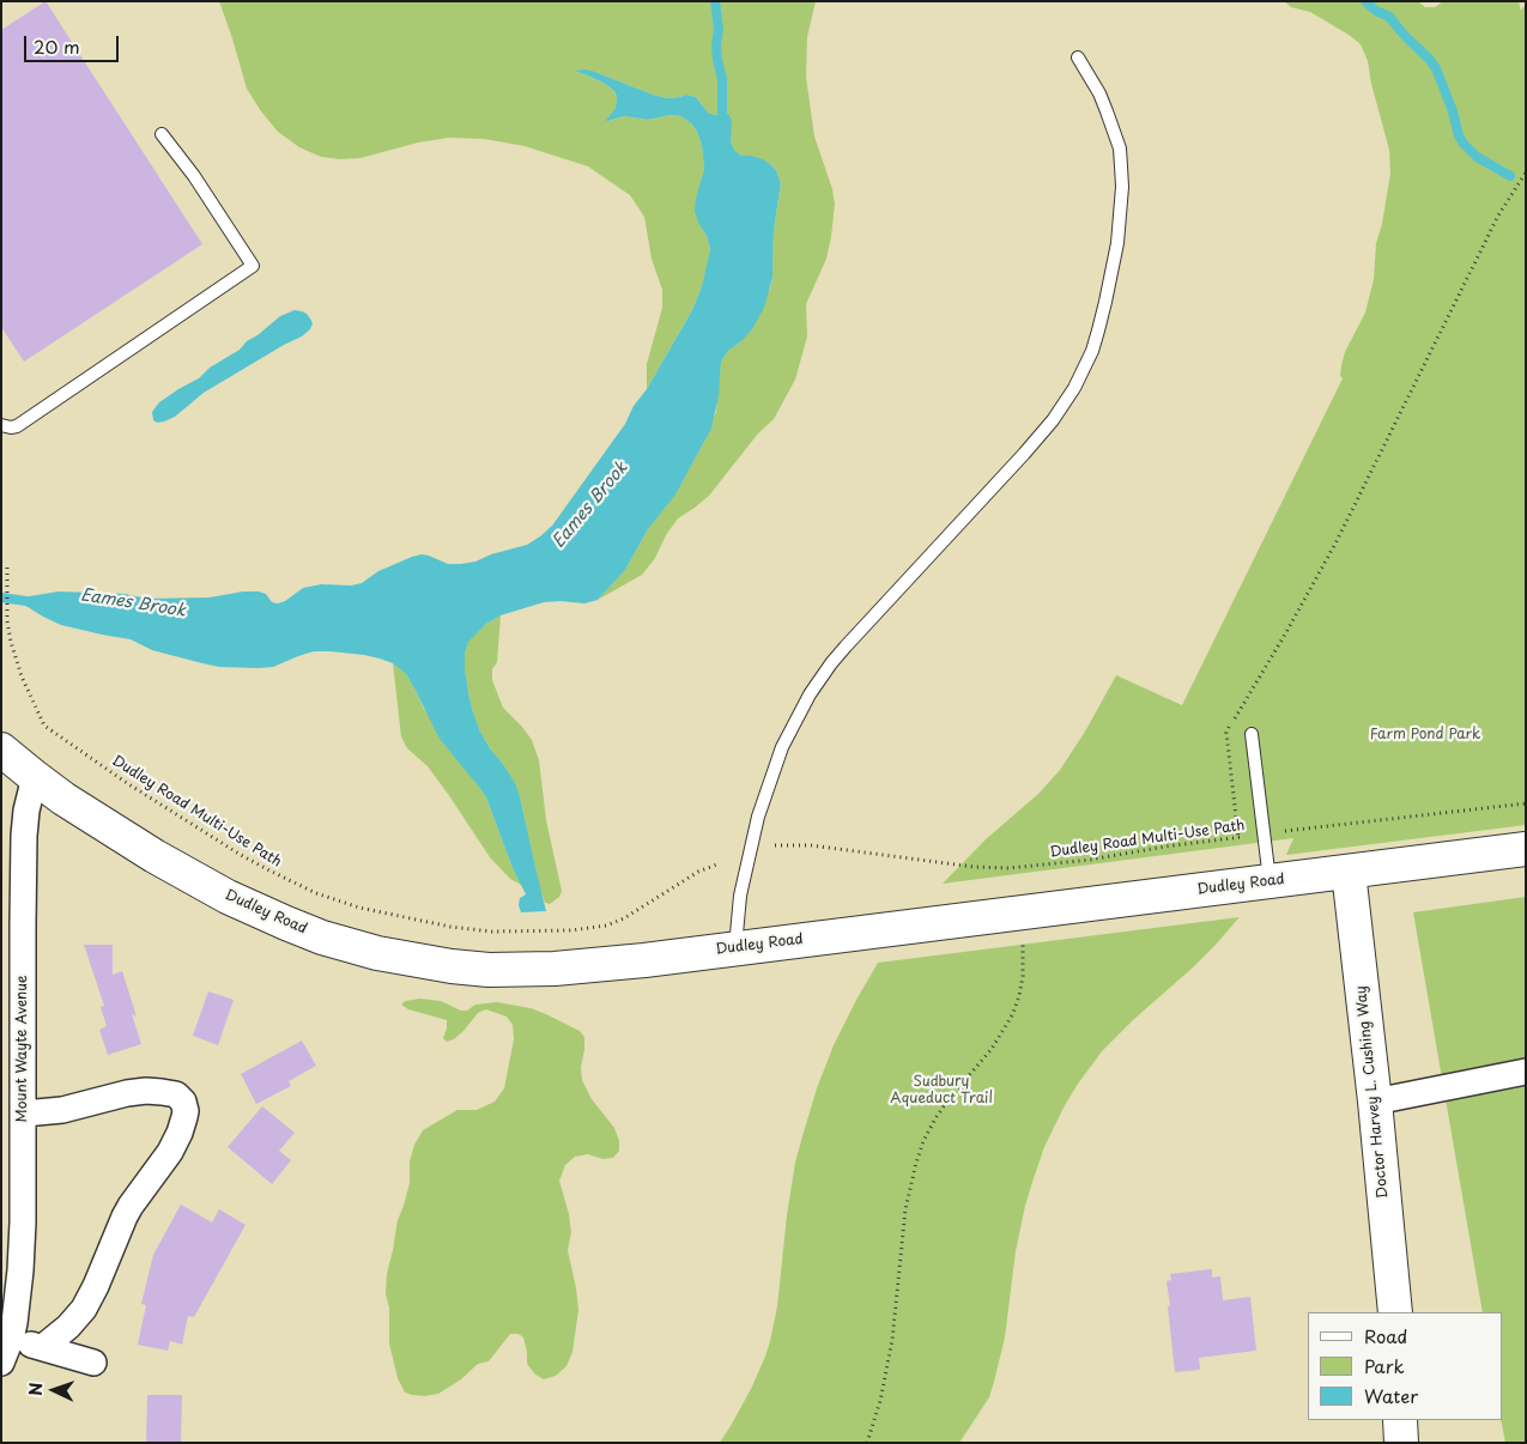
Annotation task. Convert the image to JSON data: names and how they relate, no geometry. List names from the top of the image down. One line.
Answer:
{"streets":{"street":["Dudley Road","Mount Wayte Avenue","Doctor Harvey L. Cushing Way"],"path":["Dudley Road Multi-Use Path"]},"crossings":[["Dudley Road","Mount Wayte Avenue"],["Dudley Road","Doctor Harvey L. Cushing Way"]],"water":["Eames Brook"],"parks":["Farm Pond Park","Sudbury Aqueduct Trail"],"legend":["Road","Park","Water"],"scale_bar":"20 m","north":"left"}
